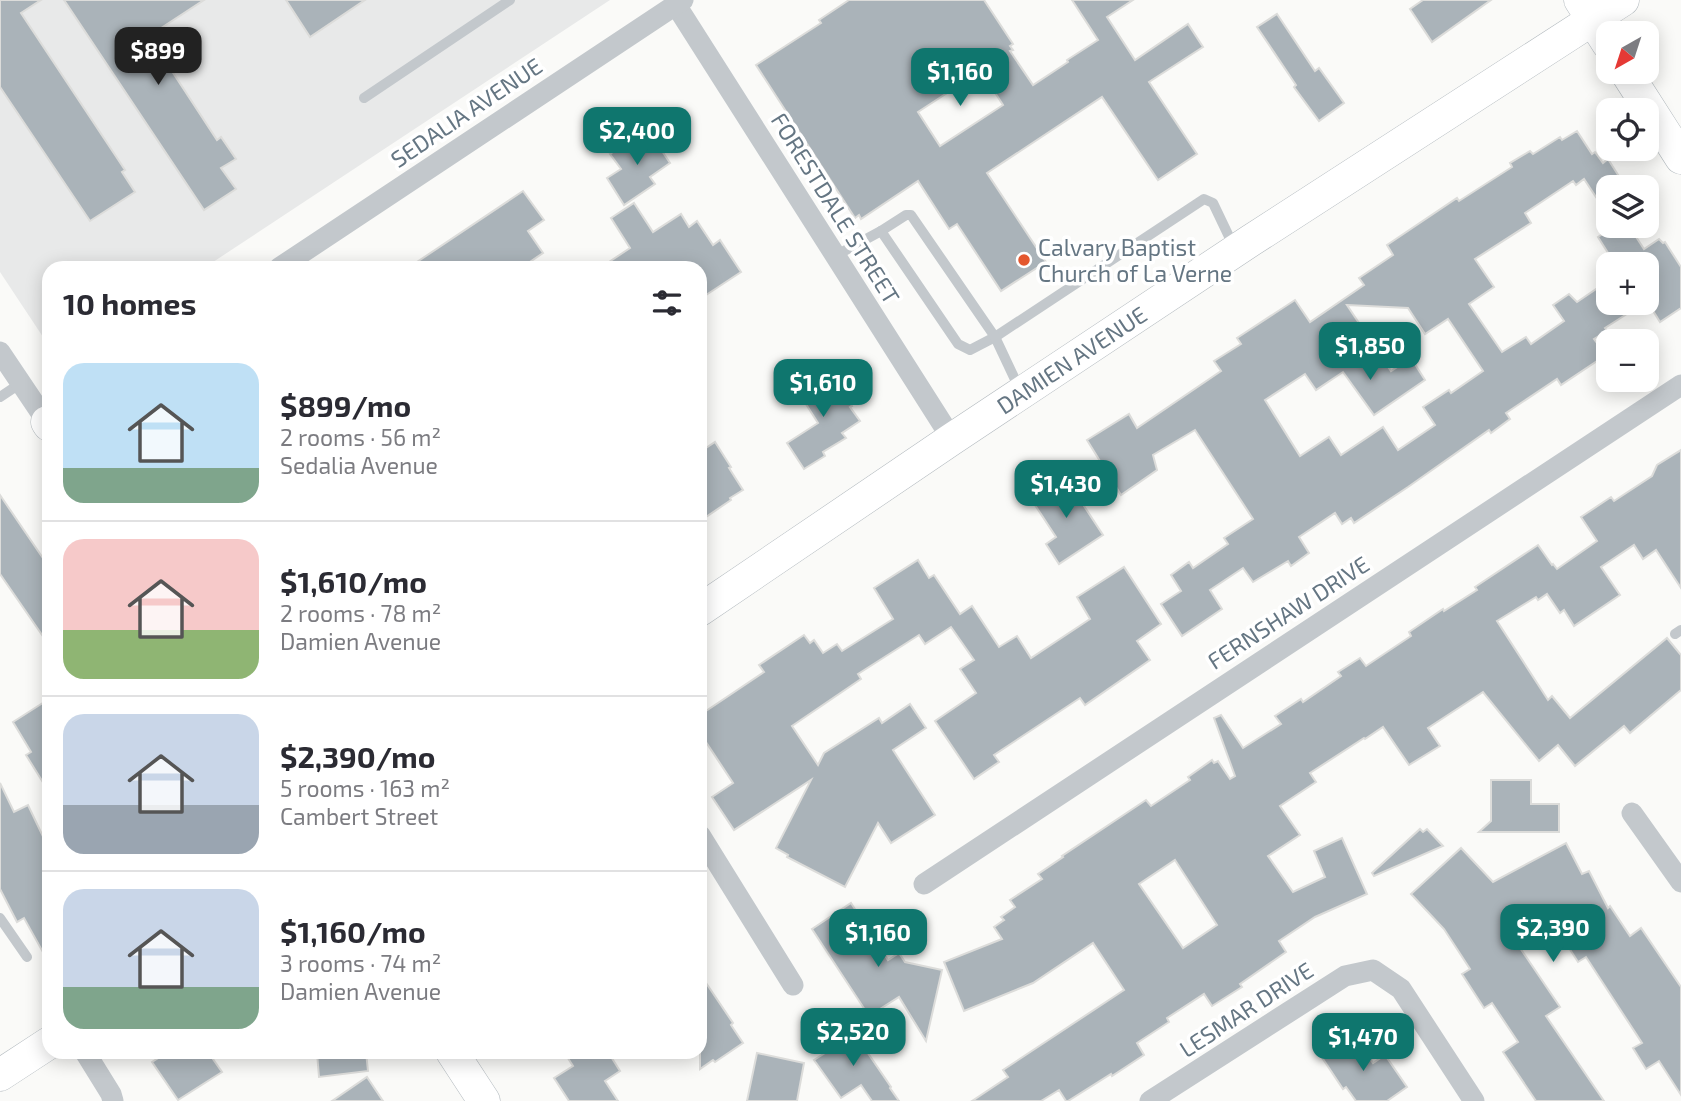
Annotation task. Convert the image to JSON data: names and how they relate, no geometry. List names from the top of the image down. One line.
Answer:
{"streets":{"main road":["DAMIEN AVENUE"],"street":["SEDALIA AVENUE","FORESTDALE STREET","FERNSHAW DRIVE","LESMAR DRIVE"]},"crossings":[["SEDALIA AVENUE","FORESTDALE STREET"],["FORESTDALE STREET","DAMIEN AVENUE"]],"places":["Calvary Baptist Church of La Verne"],"north":"bottom left","page":{"map_buttons":["+","−"],"price":["$899","$1,160","$2,400","$1,850","$1,610","$1,430","$2,390","$1,160","$2,520","$1,470"],"heading":"10 homes","list":[{"name":"$899/mo","note":"2 rooms · 56 m² · Sedalia Avenue"},{"name":"$1,610/mo","note":"2 rooms · 78 m² · Damien Avenue"},{"name":"$2,390/mo","note":"5 rooms · 163 m² · Cambert Street"},{"name":"$1,160/mo","note":"3 rooms · 74 m² · Damien Avenue"}]}}
